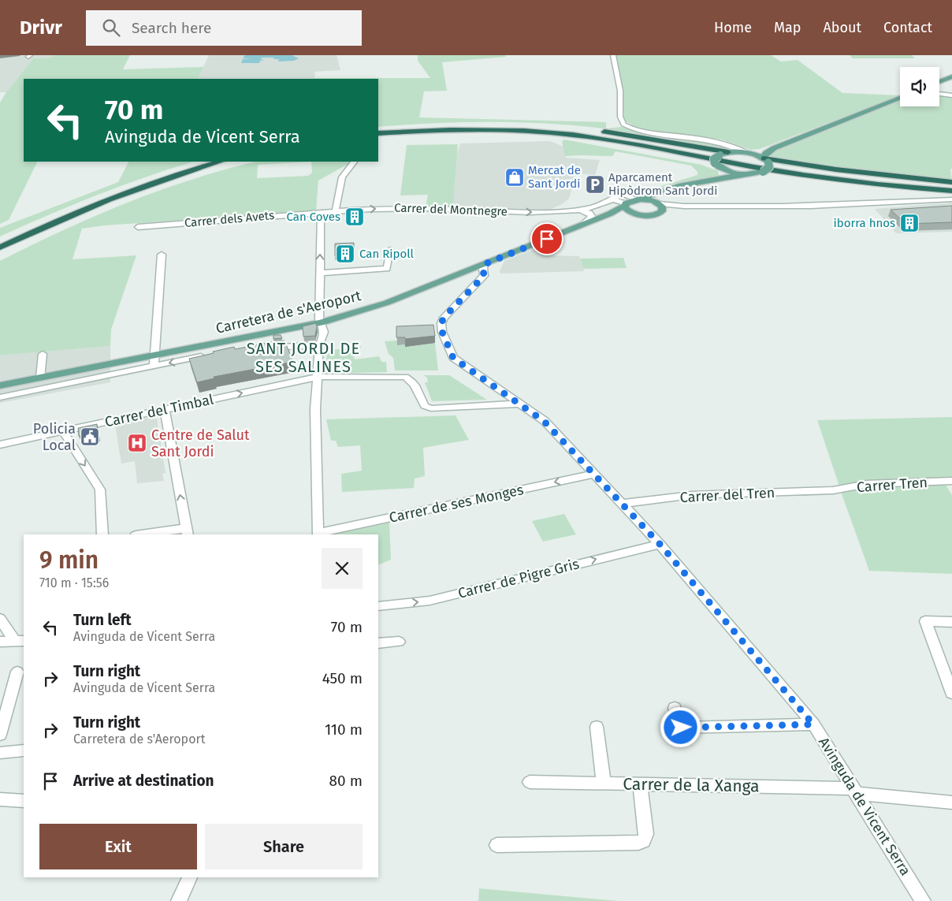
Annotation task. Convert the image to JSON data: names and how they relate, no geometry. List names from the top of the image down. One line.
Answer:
{"streets":{"main road":["Carretera de s'Aeroport"],"street":["Carrer del Montnegre","Carrer dels Avets","Carrer del Timbal","Carrer Tren","Carrer del Tren","Carrer de ses Monges","Carrer de Pigre Gris","Carrer de la Xanga","Avinguda de Vicent Serra"]},"crossings":[["Carrer del Montnegre","Carrer dels Avets"],["Carretera de s'Aeroport","Avinguda de Vicent Serra"],["Carrer del Timbal","Avinguda de Vicent Serra"],["Carrer Tren","Carrer del Tren"],["Carrer del Tren","Avinguda de Vicent Serra"],["Carrer de ses Monges","Avinguda de Vicent Serra"],["Carrer de Pigre Gris","Avinguda de Vicent Serra"],["Carrer de la Xanga","Avinguda de Vicent Serra"]],"one_way":["Carrer del Montnegre","Carrer de ses Monges","Carrer de Pigre Gris"],"districts":["SANT JORDI DE SES SALINES"],"places":{"shop":["Mercat de Sant Jordi"],"parking":["Aparcament Hipòdrom Sant Jordi"],"building":["Can Coves","iborra hnos","Can Ripoll"],"public building":["Policia Local"],"hospital":["Centre de Salut Sant Jordi"]},"page":{"header":"Drivr","search":"Search here","nav":["Home","Map","About","Contact"],"turn":["70 m","Avinguda de Vicent Serra"],"heading":["9 min","710 m · 15:56"],"list":[{"name":"Turn left","note":"Avinguda de Vicent Serra","value":"70 m"},{"name":"Turn right","note":"Avinguda de Vicent Serra","value":"450 m"},{"name":"Turn right","note":"Carretera de s'Aeroport","value":"110 m"},{"name":"Arrive at destination","value":"80 m"}],"buttons":["Exit","Share"]}}
